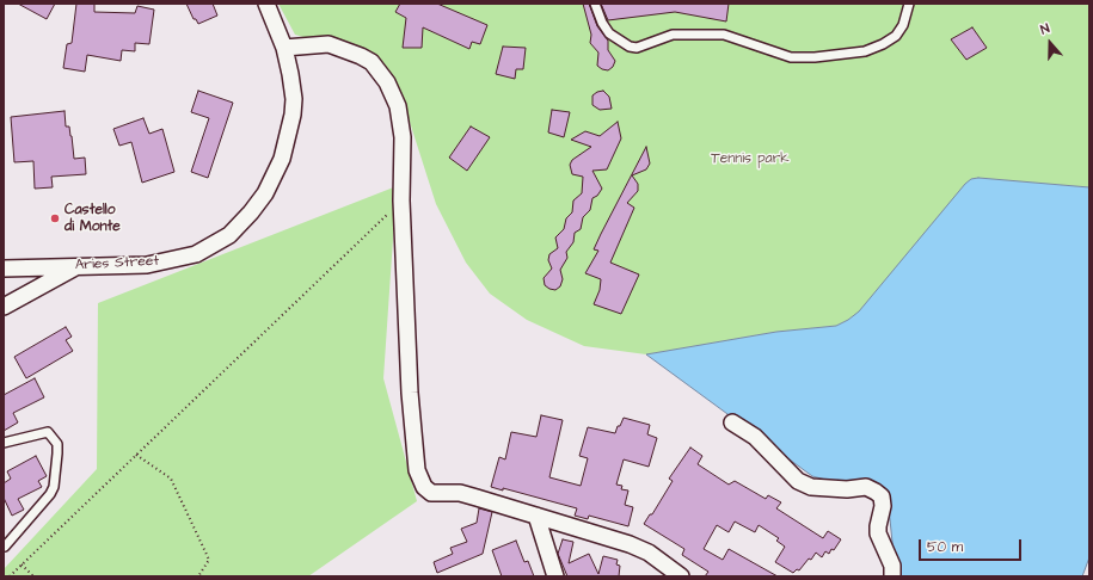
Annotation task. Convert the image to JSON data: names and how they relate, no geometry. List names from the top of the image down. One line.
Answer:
{"streets":{"street":["Aries Street"]},"parks":["Tennis park"],"places":["Castello di Monte"],"scale_bar":"50 m","north":"top"}
